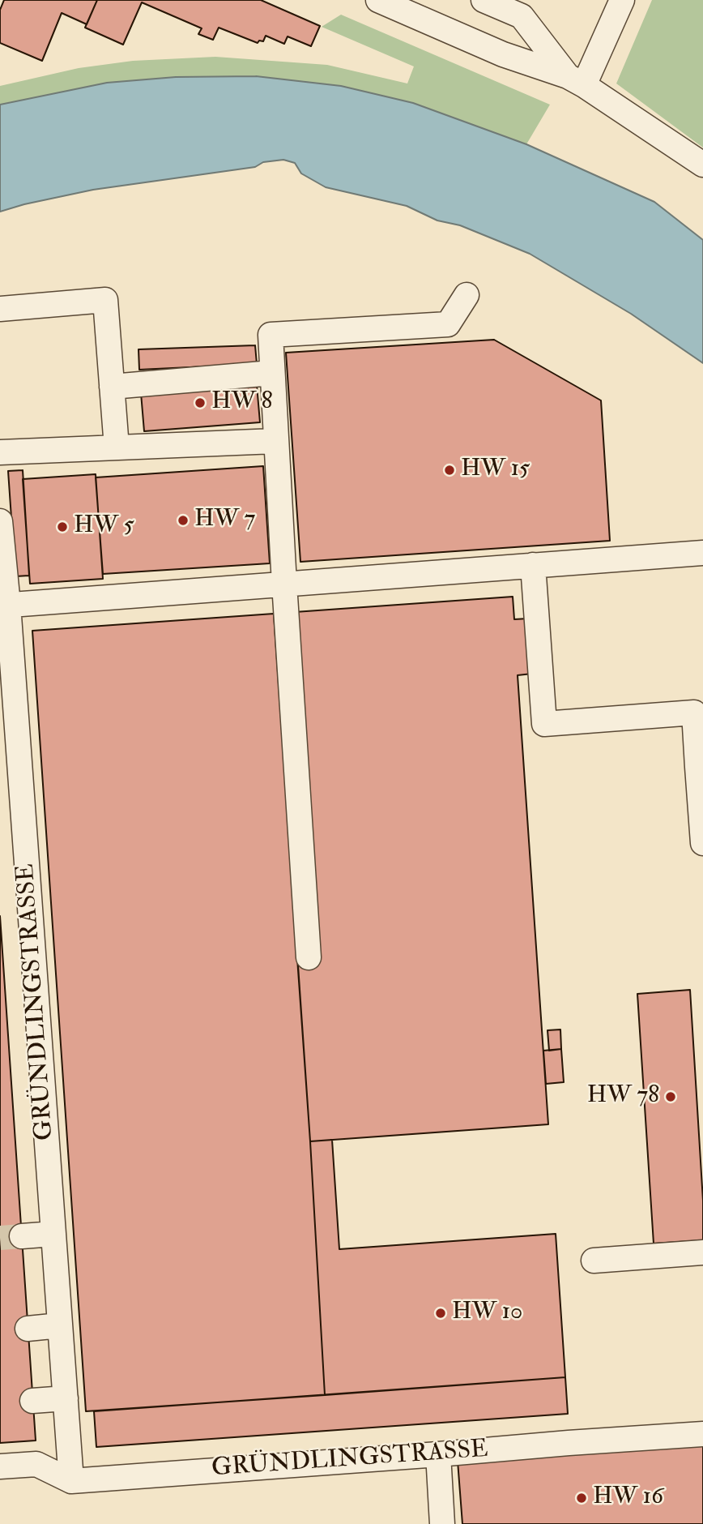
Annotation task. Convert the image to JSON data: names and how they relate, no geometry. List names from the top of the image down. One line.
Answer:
{"streets":{"street":["GRÜNDLINGSTRASSE"]},"places":["HW 8","HW 15","HW 7","HW 5","HW 78","HW 10","HW 16"]}
